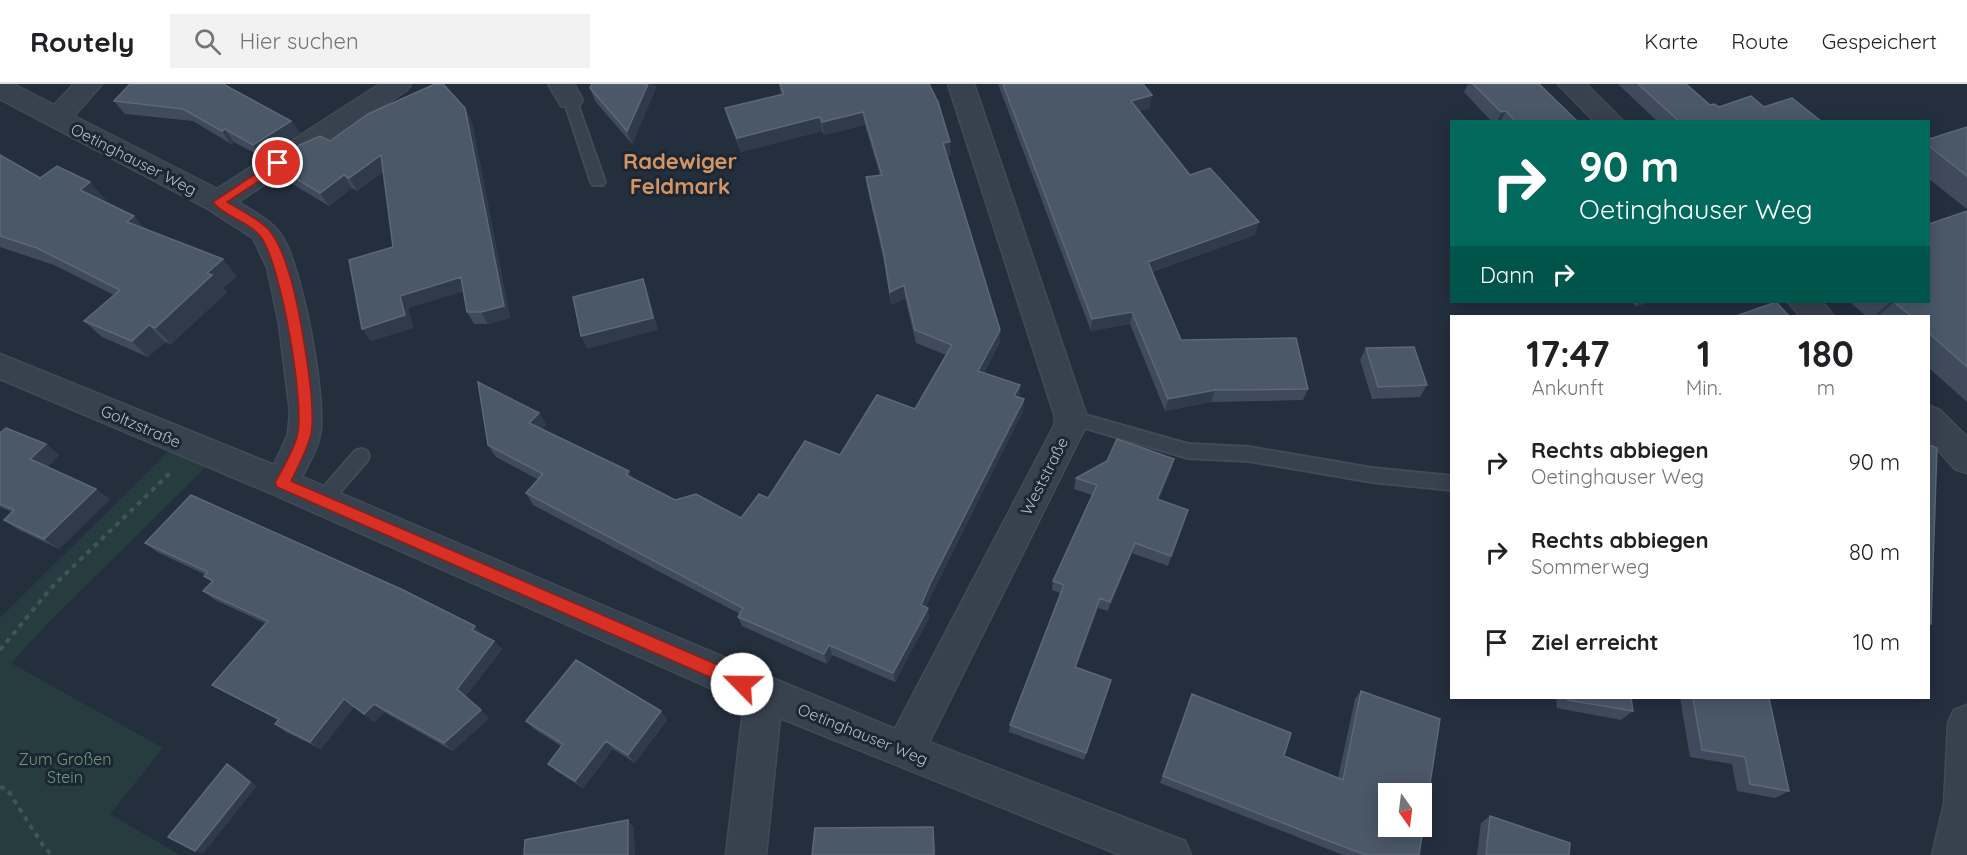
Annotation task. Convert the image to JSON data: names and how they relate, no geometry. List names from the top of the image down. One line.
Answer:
{"streets":{"street":["Oetinghauser Weg","Goltzstraße","Weststraße"]},"crossings":[["Oetinghauser Weg","Goltzstraße"],["Oetinghauser Weg","Weststraße"]],"districts":["Radewiger Feldmark"],"parks":["Zum Großen Stein"],"north":"bottom","page":{"header":"Routely","search":"Hier suchen","nav":["Karte","Route","Gespeichert"],"turn":["90 m","Oetinghauser Weg"],"then":"Dann","eta":["17:47","Ankunft","1","Min.","180","m"],"list":[{"name":"Rechts abbiegen","note":"Oetinghauser Weg","value":"90 m"},{"name":"Rechts abbiegen","note":"Sommerweg","value":"80 m"},{"name":"Ziel erreicht","value":"10 m"}]}}
